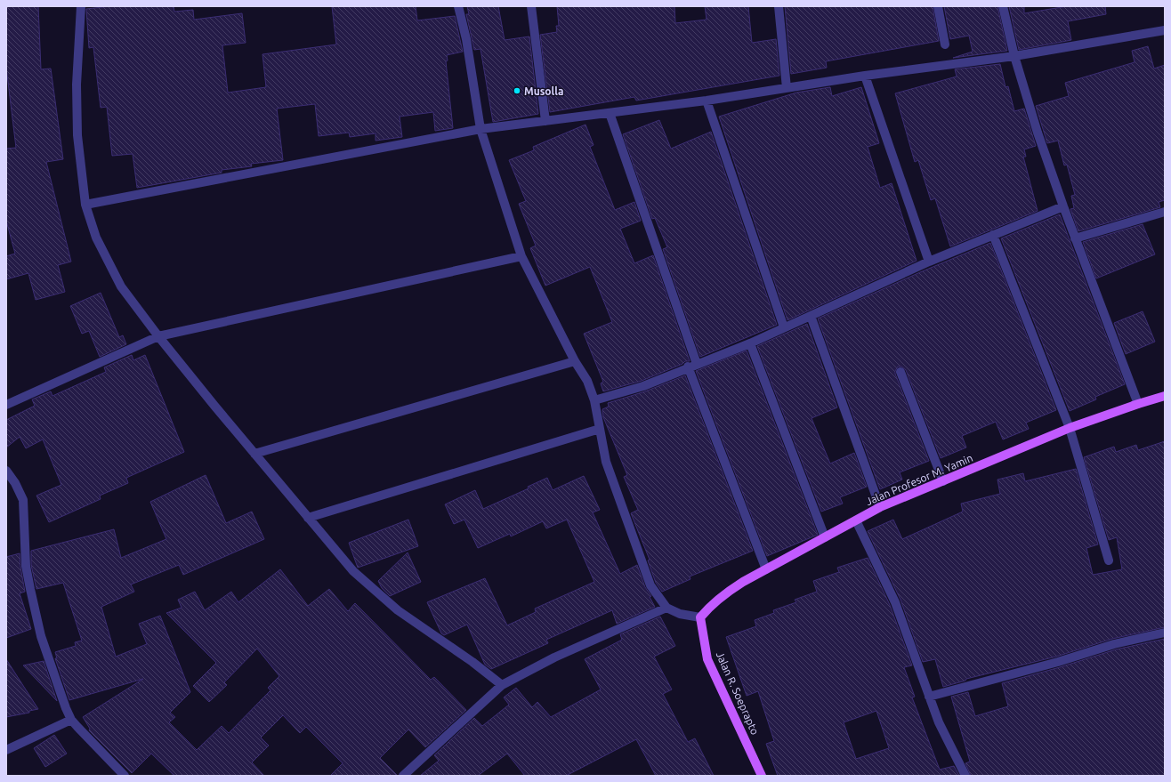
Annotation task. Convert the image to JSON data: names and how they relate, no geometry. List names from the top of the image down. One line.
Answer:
{"streets":{"main road":["Jalan Profesor M. Yamin","Jalan R. Soeprapto"]},"crossings":[["Jalan Profesor M. Yamin","Jalan R. Soeprapto"]],"places":["Musolla"]}
